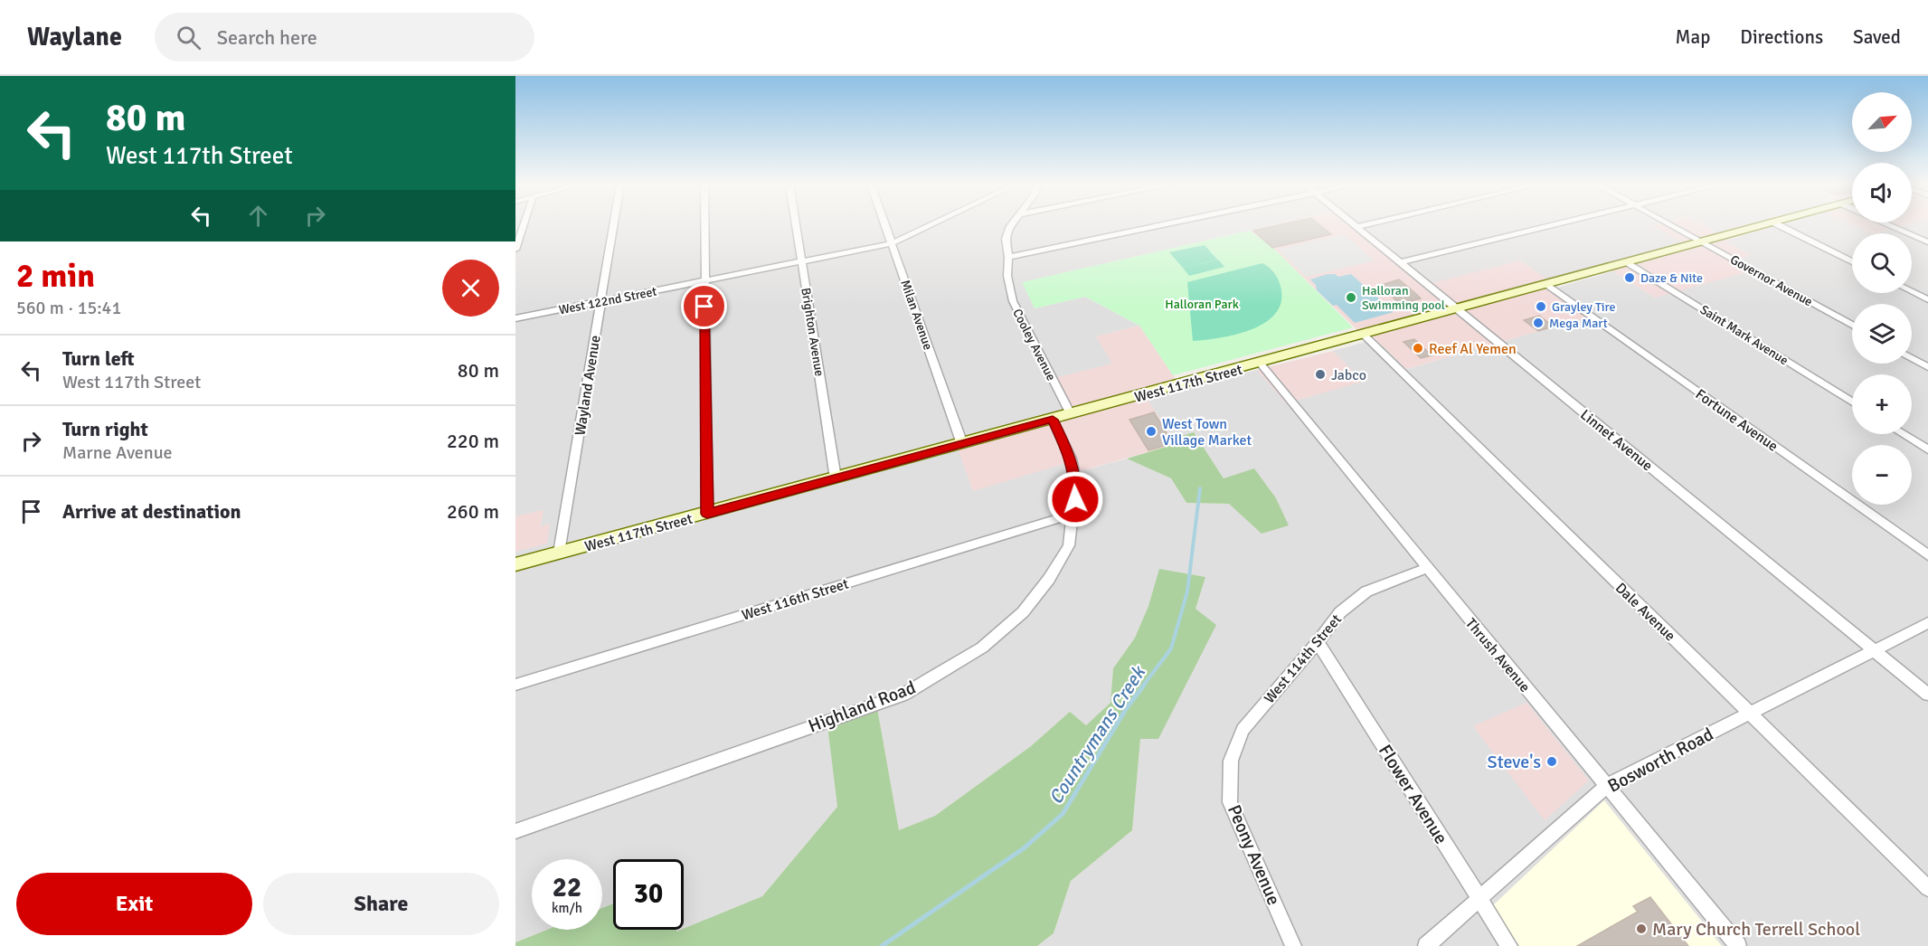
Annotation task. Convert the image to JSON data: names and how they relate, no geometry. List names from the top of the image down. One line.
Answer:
{"streets":{"main road":["West 117th Street"],"street":["Governor Avenue","West 122nd Street","Milan Avenue","Brighton Avenue","Saint Mark Avenue","Cooley Avenue","Wayland Avenue","Fortune Avenue","Linnet Avenue","West 116th Street","Dale Avenue","Thrush Avenue","West 114th Street","Highland Road","Bosworth Road","Flower Avenue","Peony Avenue"]},"crossings":[["Governor Avenue","West 117th Street"],["West 122nd Street","Milan Avenue"],["West 122nd Street","Brighton Avenue"],["West 122nd Street","Wayland Avenue"],["Milan Avenue","West 117th Street"],["Brighton Avenue","West 117th Street"],["Saint Mark Avenue","West 117th Street"],["Cooley Avenue","West 117th Street"],["West 117th Street","Wayland Avenue"],["West 117th Street","Fortune Avenue"],["West 117th Street","Linnet Avenue"],["West 117th Street","Dale Avenue"],["West 117th Street","Thrush Avenue"],["West 117th Street","Highland Road"],["Linnet Avenue","Bosworth Road"],["West 116th Street","Highland Road"],["Dale Avenue","Bosworth Road"],["Thrush Avenue","West 114th Street"],["Thrush Avenue","Bosworth Road"],["West 114th Street","Flower Avenue"],["West 114th Street","Peony Avenue"],["Bosworth Road","Flower Avenue"]],"water":["Countrymans Creek"],"parks":["Halloran Park"],"places":["Daze & Nite","Halloran Swimming pool","Grayley Tire","Mega Mart","Reef Al Yemen","Jabco","West Town Village Market","Steve's","Mary Church Terrell School"],"north":"top right","page":{"header":"Waylane","search":"Search here","nav":["Map","Directions","Saved"],"turn":["80 m","West 117th Street"],"map_buttons":["+","−"],"heading":["2 min","560 m · 15:41"],"list":[{"name":"Turn left","note":"West 117th Street","value":"80 m"},{"name":"Turn right","note":"Marne Avenue","value":"220 m"},{"name":"Arrive at destination","value":"260 m"}],"speed":"22 km/h","limit":"30","buttons":["Exit","Share"]}}
